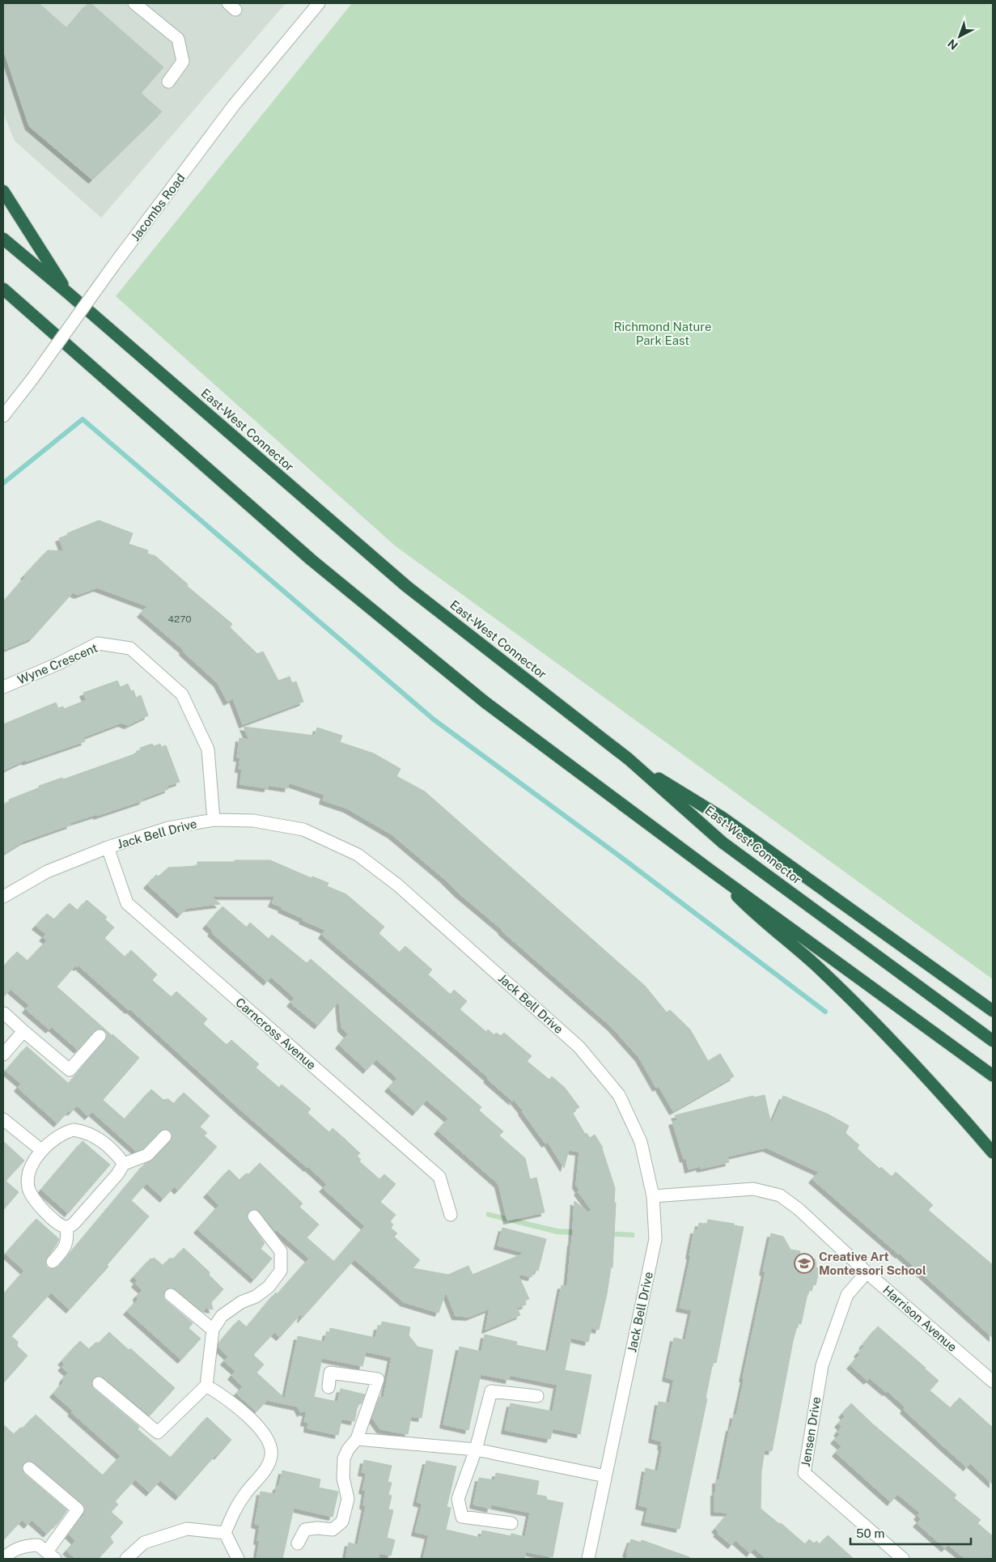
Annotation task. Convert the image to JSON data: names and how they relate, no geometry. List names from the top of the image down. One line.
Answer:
{"streets":{"highway":["East-West Connector"],"street":["Jacombs Road","Wyne Crescent","Jack Bell Drive","Carncross Avenue","Harrison Avenue","Jensen Drive"]},"crossings":[["Wyne Crescent","Jack Bell Drive"],["Jack Bell Drive","Carncross Avenue"],["Jack Bell Drive","Harrison Avenue"],["Harrison Avenue","Jensen Drive"]],"parks":["Richmond Nature Park East"],"places":{"school or university":["Creative Art Montessori School"]},"house_numbers":["4270"],"scale_bar":"50 m","north":"bottom left"}
